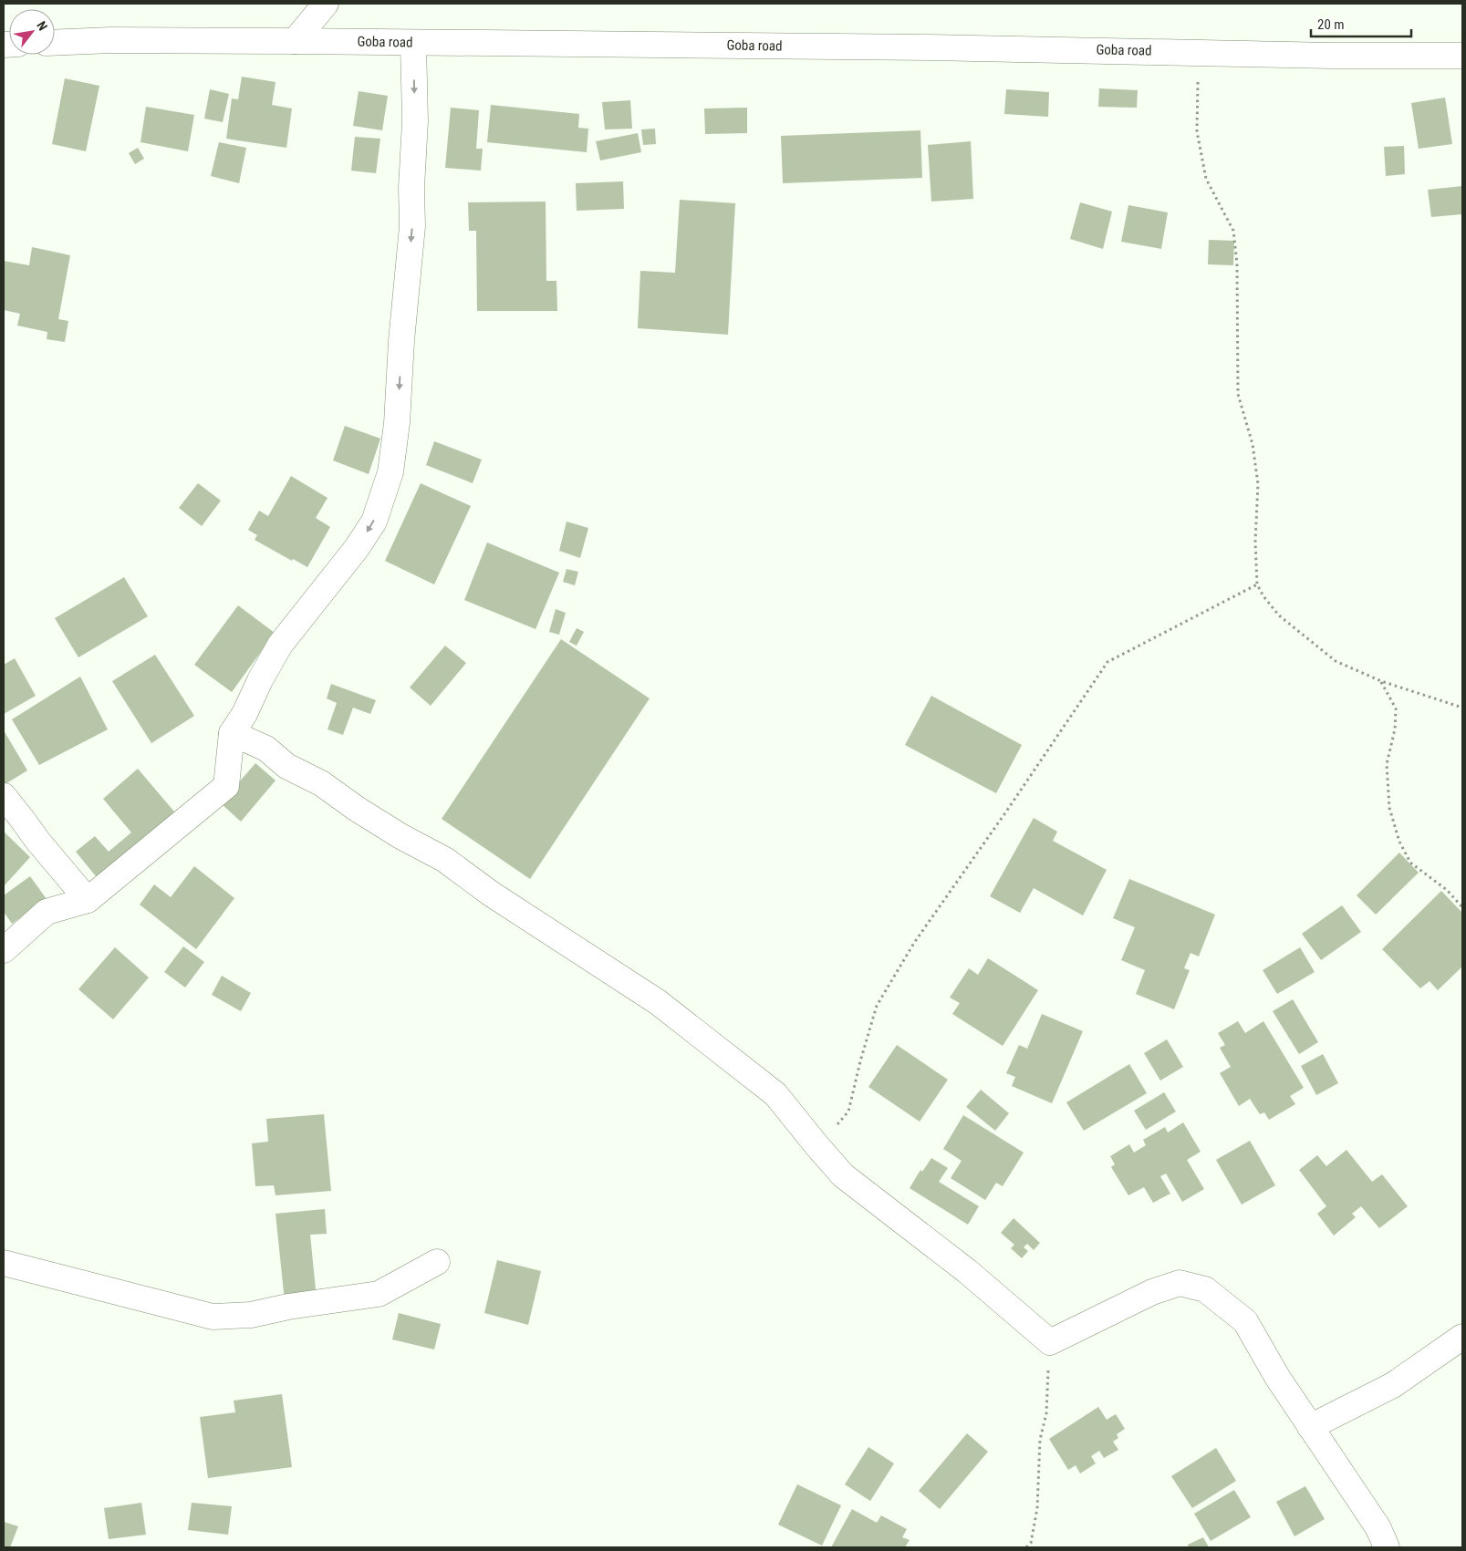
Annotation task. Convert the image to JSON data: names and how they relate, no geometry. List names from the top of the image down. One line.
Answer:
{"streets":{"street":["Goba road"]},"scale_bar":"20 m","north":"top right"}
